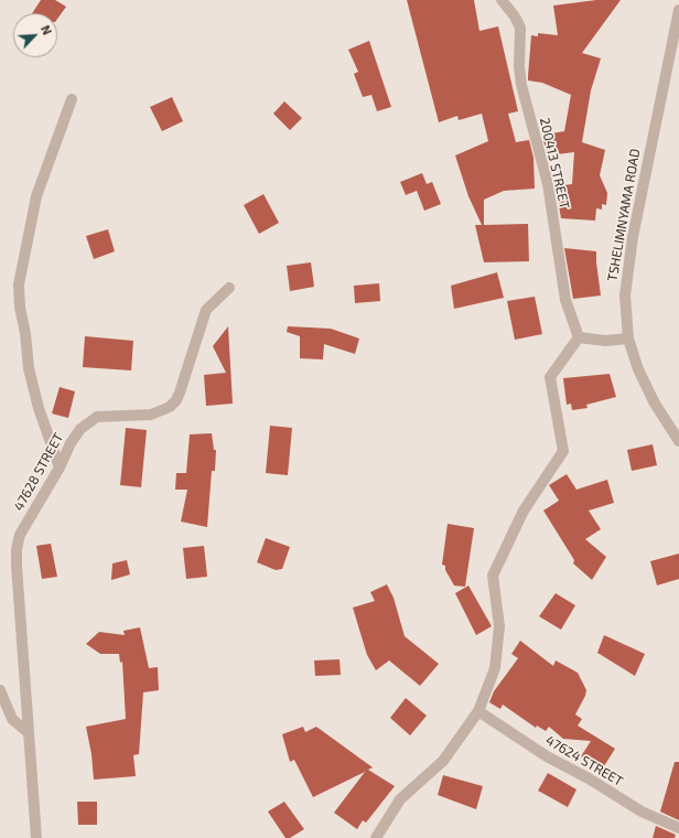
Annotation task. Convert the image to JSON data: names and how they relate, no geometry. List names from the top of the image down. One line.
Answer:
{"streets":{"street":["200413 STREET","TSHELIMNYAMA ROAD","47628 STREET","47624 STREET"]},"north":"top right"}
